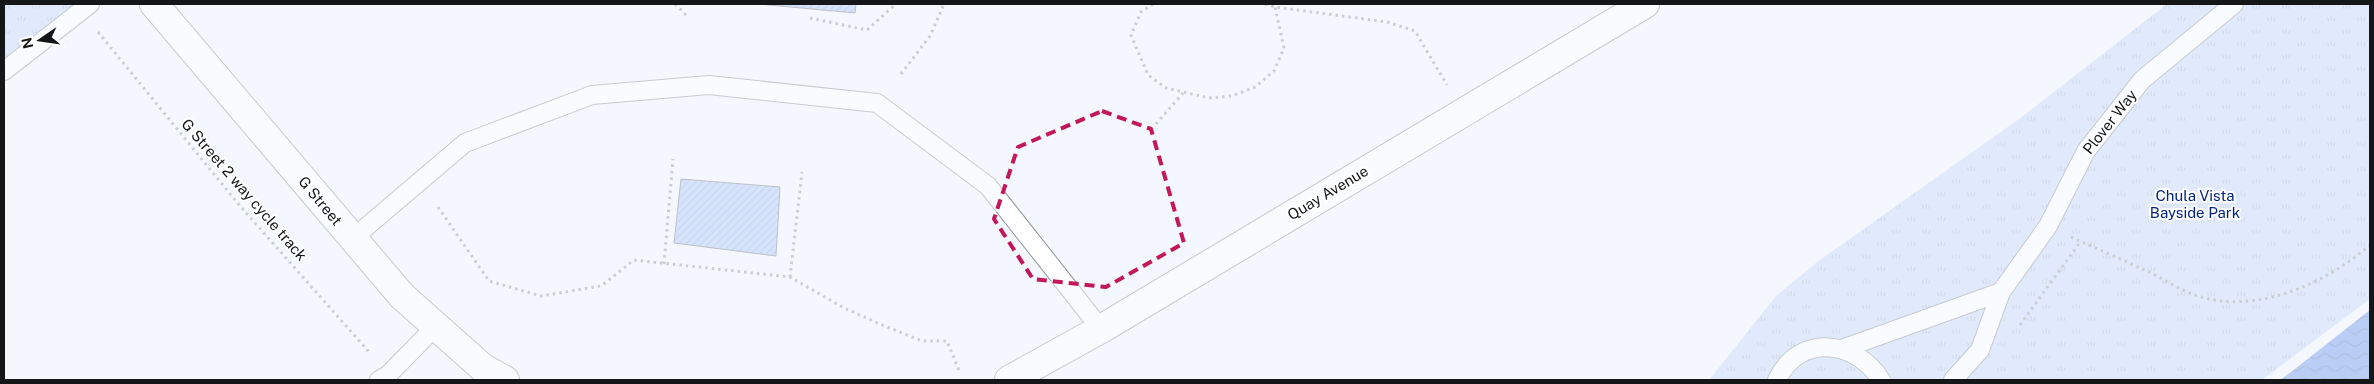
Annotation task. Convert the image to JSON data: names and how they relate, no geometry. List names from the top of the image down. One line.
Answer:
{"streets":{"street":["Quay Avenue","G Street"],"lane":["Plover Way"],"path":["G Street 2 way cycle track"]},"parks":["Chula Vista Bayside Park"],"north":"left"}
